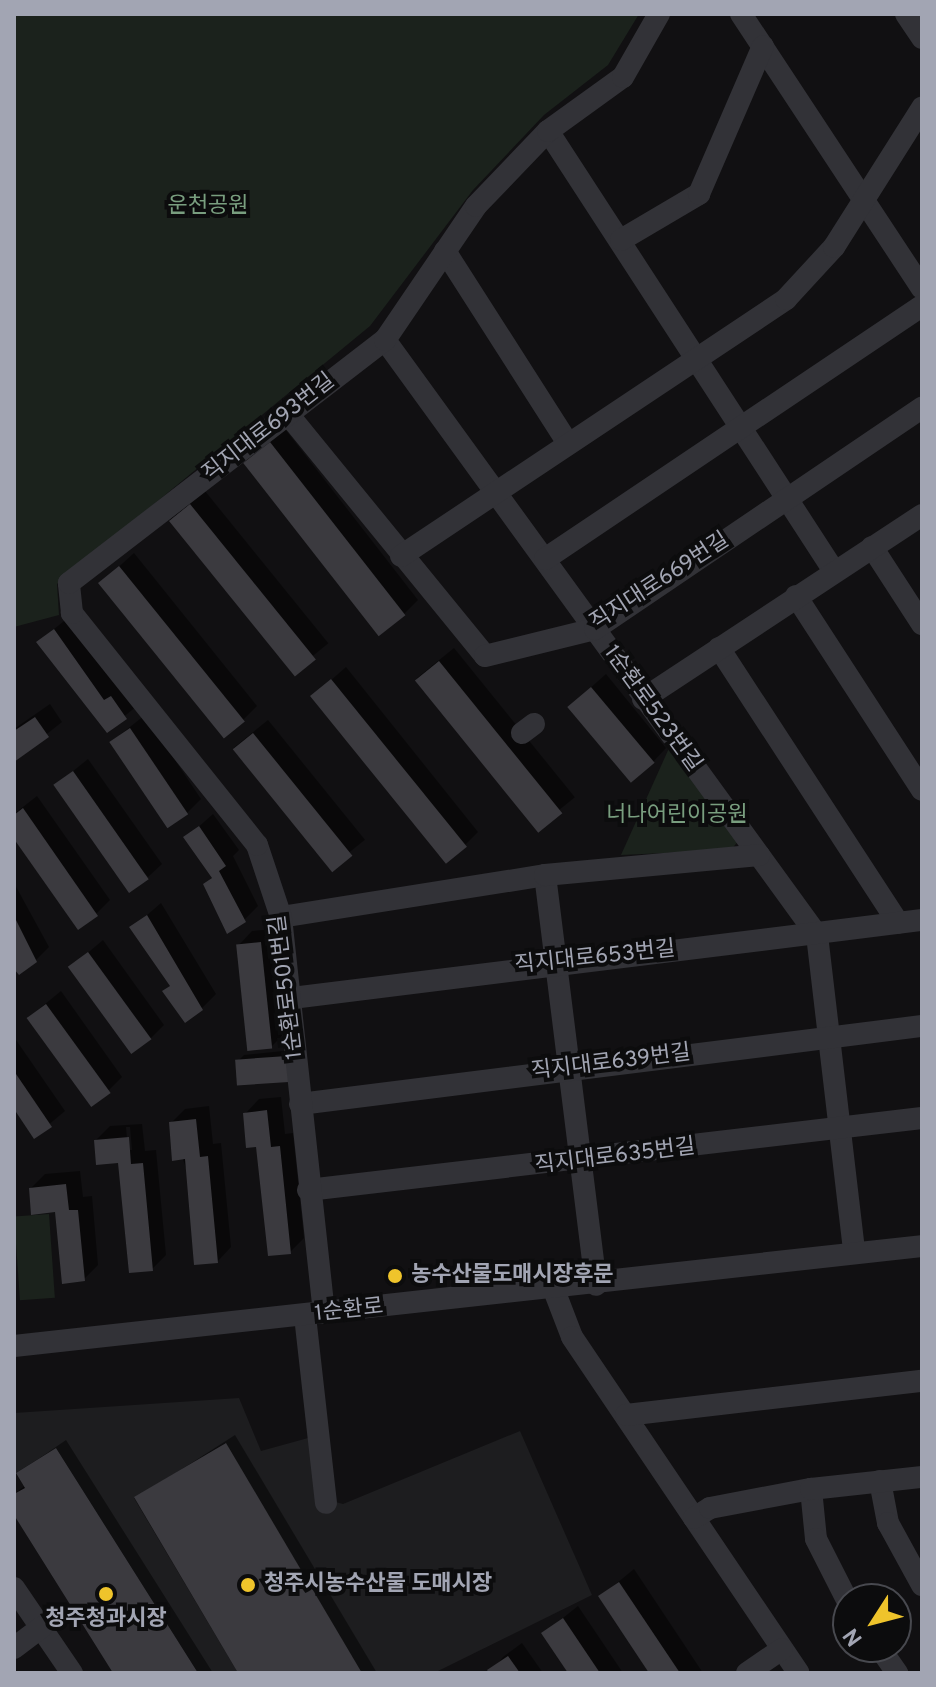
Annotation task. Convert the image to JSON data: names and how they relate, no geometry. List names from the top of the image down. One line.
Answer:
{"streets":{"street":["직지대로693번길","직지대로669번길","1순환로523번길","직지대로653번길","1순환로501번길","직지대로639번길","직지대로635번길","1순환로"]},"crossings":[["직지대로693번길","직지대로669번길"],["직지대로693번길","1순환로523번길"],["직지대로693번길","1순환로501번길"],["직지대로669번길","1순환로523번길"],["1순환로523번길","직지대로653번길"],["1순환로523번길","직지대로639번길"],["1순환로523번길","직지대로635번길"],["1순환로523번길","1순환로"],["직지대로653번길","1순환로501번길"],["1순환로501번길","직지대로639번길"],["1순환로501번길","직지대로635번길"],["1순환로501번길","1순환로"]],"parks":["운천공원","너나어린이공원"],"places":["농수산물도매시장후문","청주시농수산물 도매시장","청주청과시장"],"north":"bottom left"}
